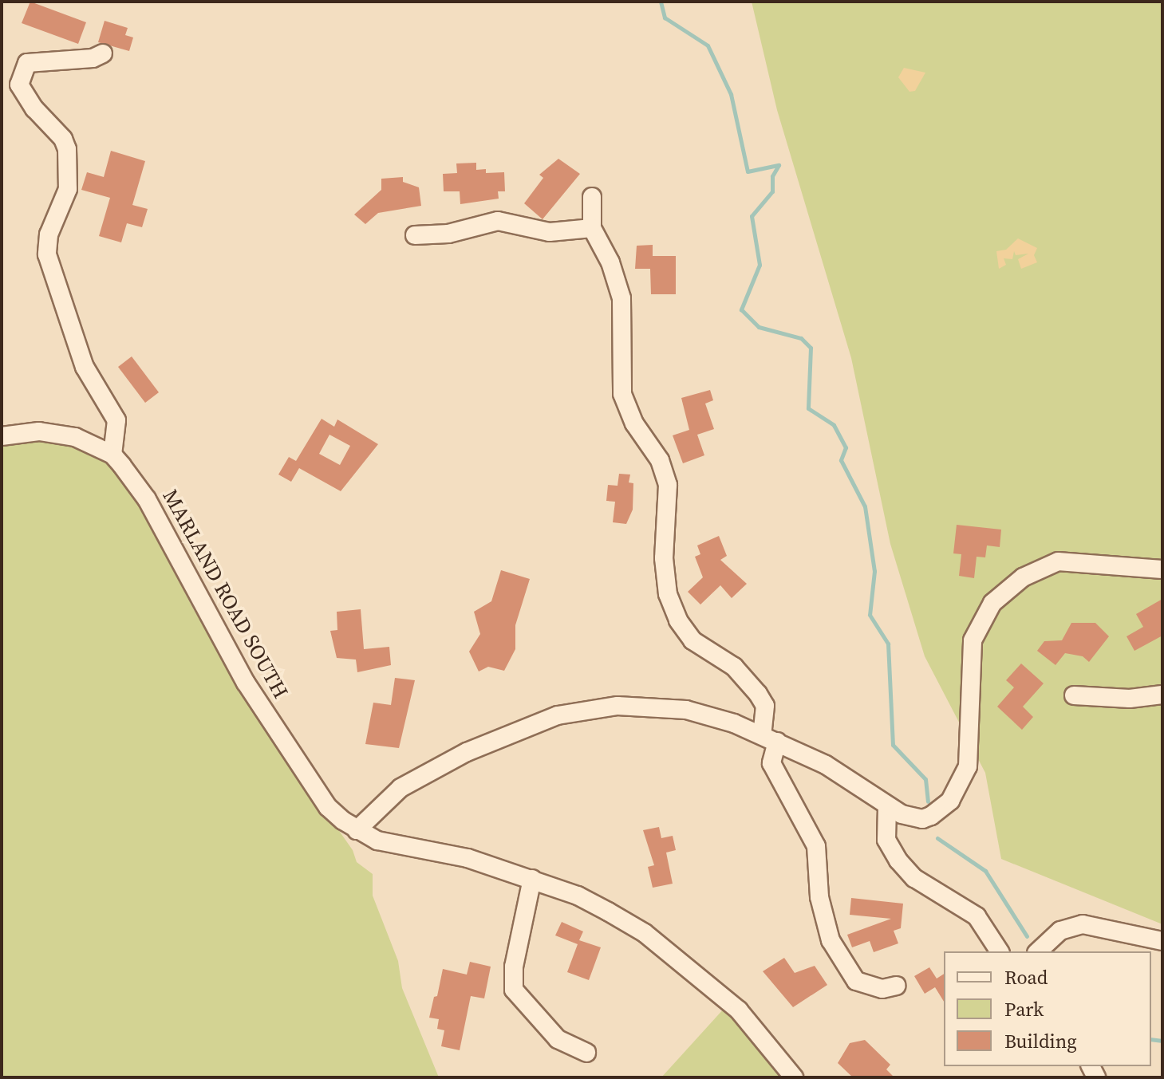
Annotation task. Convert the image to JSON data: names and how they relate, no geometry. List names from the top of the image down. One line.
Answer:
{"streets":{"street":["MARLAND ROAD SOUTH"]},"legend":["Road","Park","Building"]}
